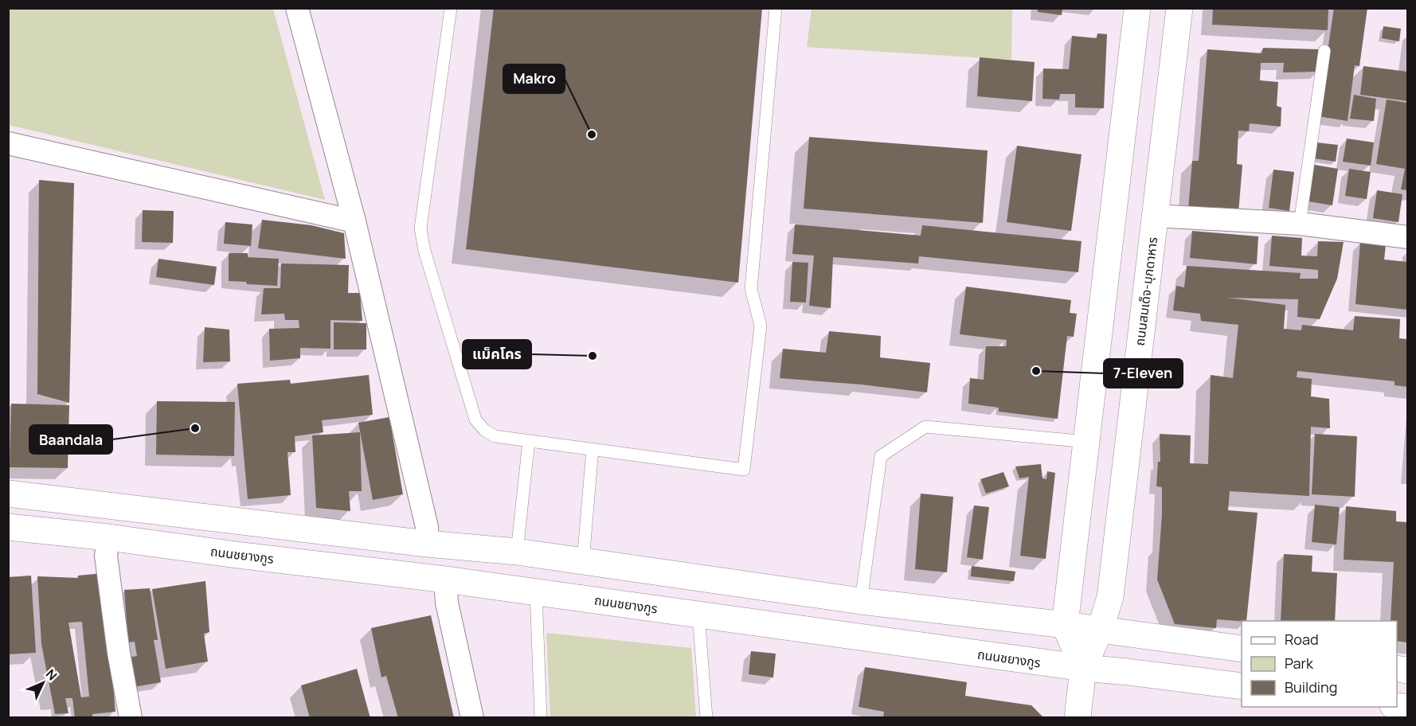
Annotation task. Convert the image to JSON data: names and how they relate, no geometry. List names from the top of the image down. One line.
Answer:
{"streets":{"main road":["ถนนสมเด็จ-มุกดาหาร","ถนนชยางกูร"]},"crossings":[["ถนนสมเด็จ-มุกดาหาร","ถนนชยางกูร"]],"places":["Makro","แม็คโคร","7-Eleven","Baandala"],"legend":["Road","Park","Building"],"north":"top right"}
